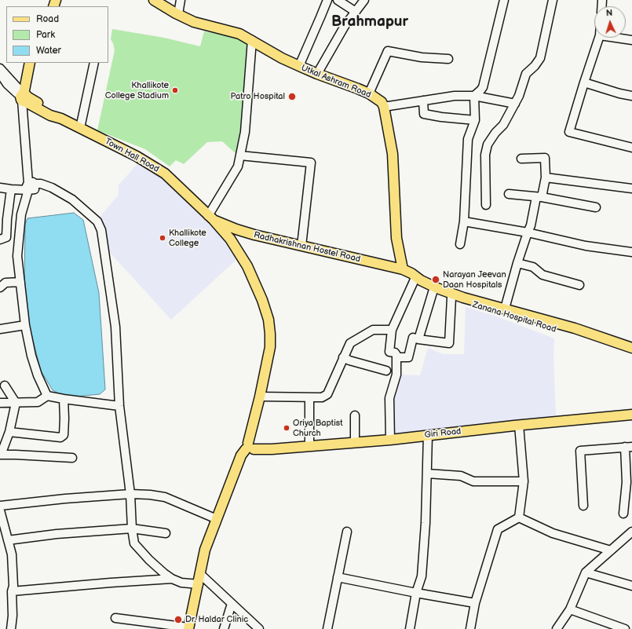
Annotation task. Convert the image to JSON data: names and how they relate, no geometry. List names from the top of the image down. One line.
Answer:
{"streets":{"main road":["Utkal Ashram Road","Town Hall Road","Radhakrishnan Hostel Road","Zanana Hospital Road","Giri Road"]},"crossings":[["Town Hall Road","Radhakrishnan Hostel Road"],["Town Hall Road","Giri Road"],["Radhakrishnan Hostel Road","Zanana Hospital Road"]],"districts":["Brahmapur"],"places":["Khallikote College Stadium","Patro Hospital","Khallikote College","Narayan Jeevan Daan Hospitals","Oriya Baptist Church","Dr. Haldar Clinic"],"legend":["Road","Park","Water"],"north":"top"}
